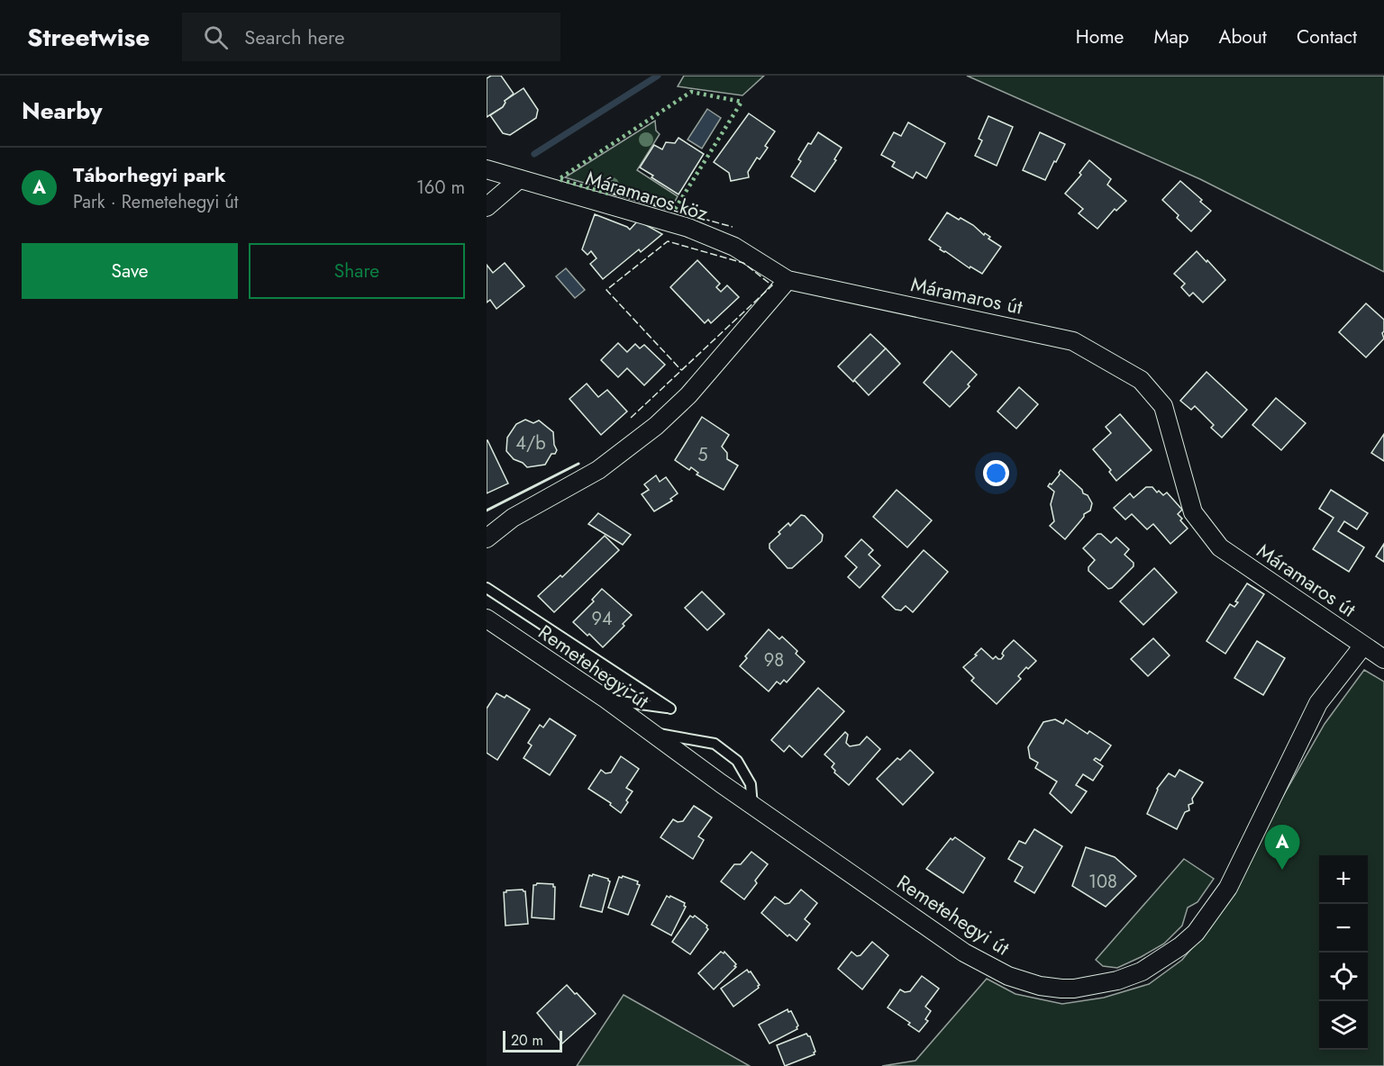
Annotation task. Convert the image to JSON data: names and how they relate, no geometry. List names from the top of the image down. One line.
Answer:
{"streets":{"street":["Máramaros köz","Máramaros út","Remetehegyi út"]},"crossings":[["Máramaros köz","Máramaros út"],["Máramaros út","Remetehegyi út"]],"house_numbers":["4/b","5","94","98","108"],"scale_bar":"20 m","page":{"header":"Streetwise","search":"Search here","nav":["Home","Map","About","Contact"],"heading":"Nearby","list":[{"mark":"A","name":"Táborhegyi park","note":"Park · Remetehegyi út","value":"160 m"}],"buttons":["Save","Share"],"pins":"A","map_buttons":["+","−"],"scale":"20 m"}}
